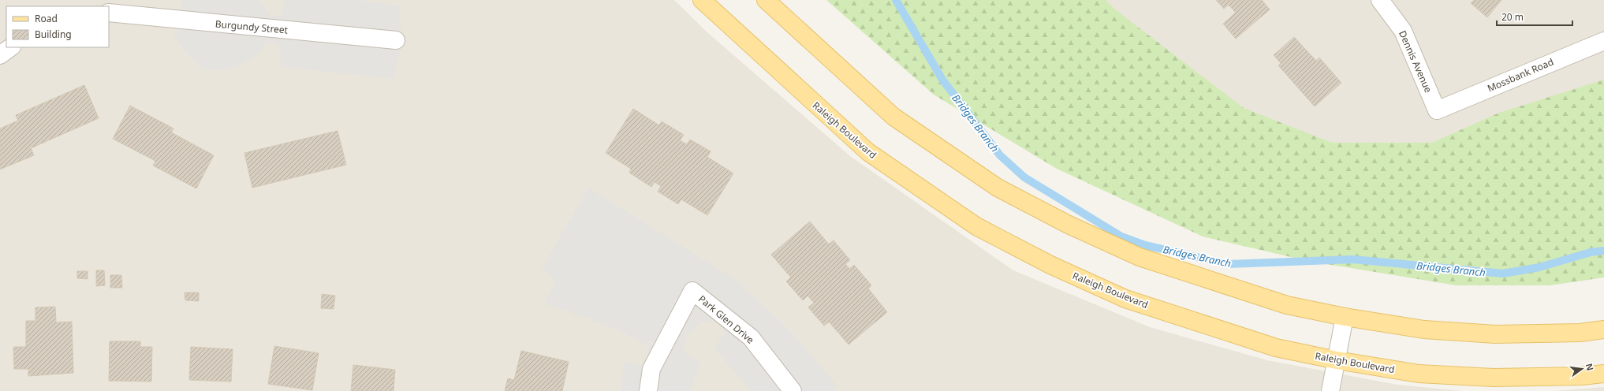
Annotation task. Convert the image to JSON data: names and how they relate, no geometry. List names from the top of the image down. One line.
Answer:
{"streets":{"main road":["Raleigh Boulevard"],"street":["Burgundy Street","Dennis Avenue","Mossbank Road","Park Glen Drive"]},"crossings":[["Dennis Avenue","Mossbank Road"]],"water":["Bridges Branch"],"legend":["Road","Building"],"scale_bar":"20 m","north":"right"}
